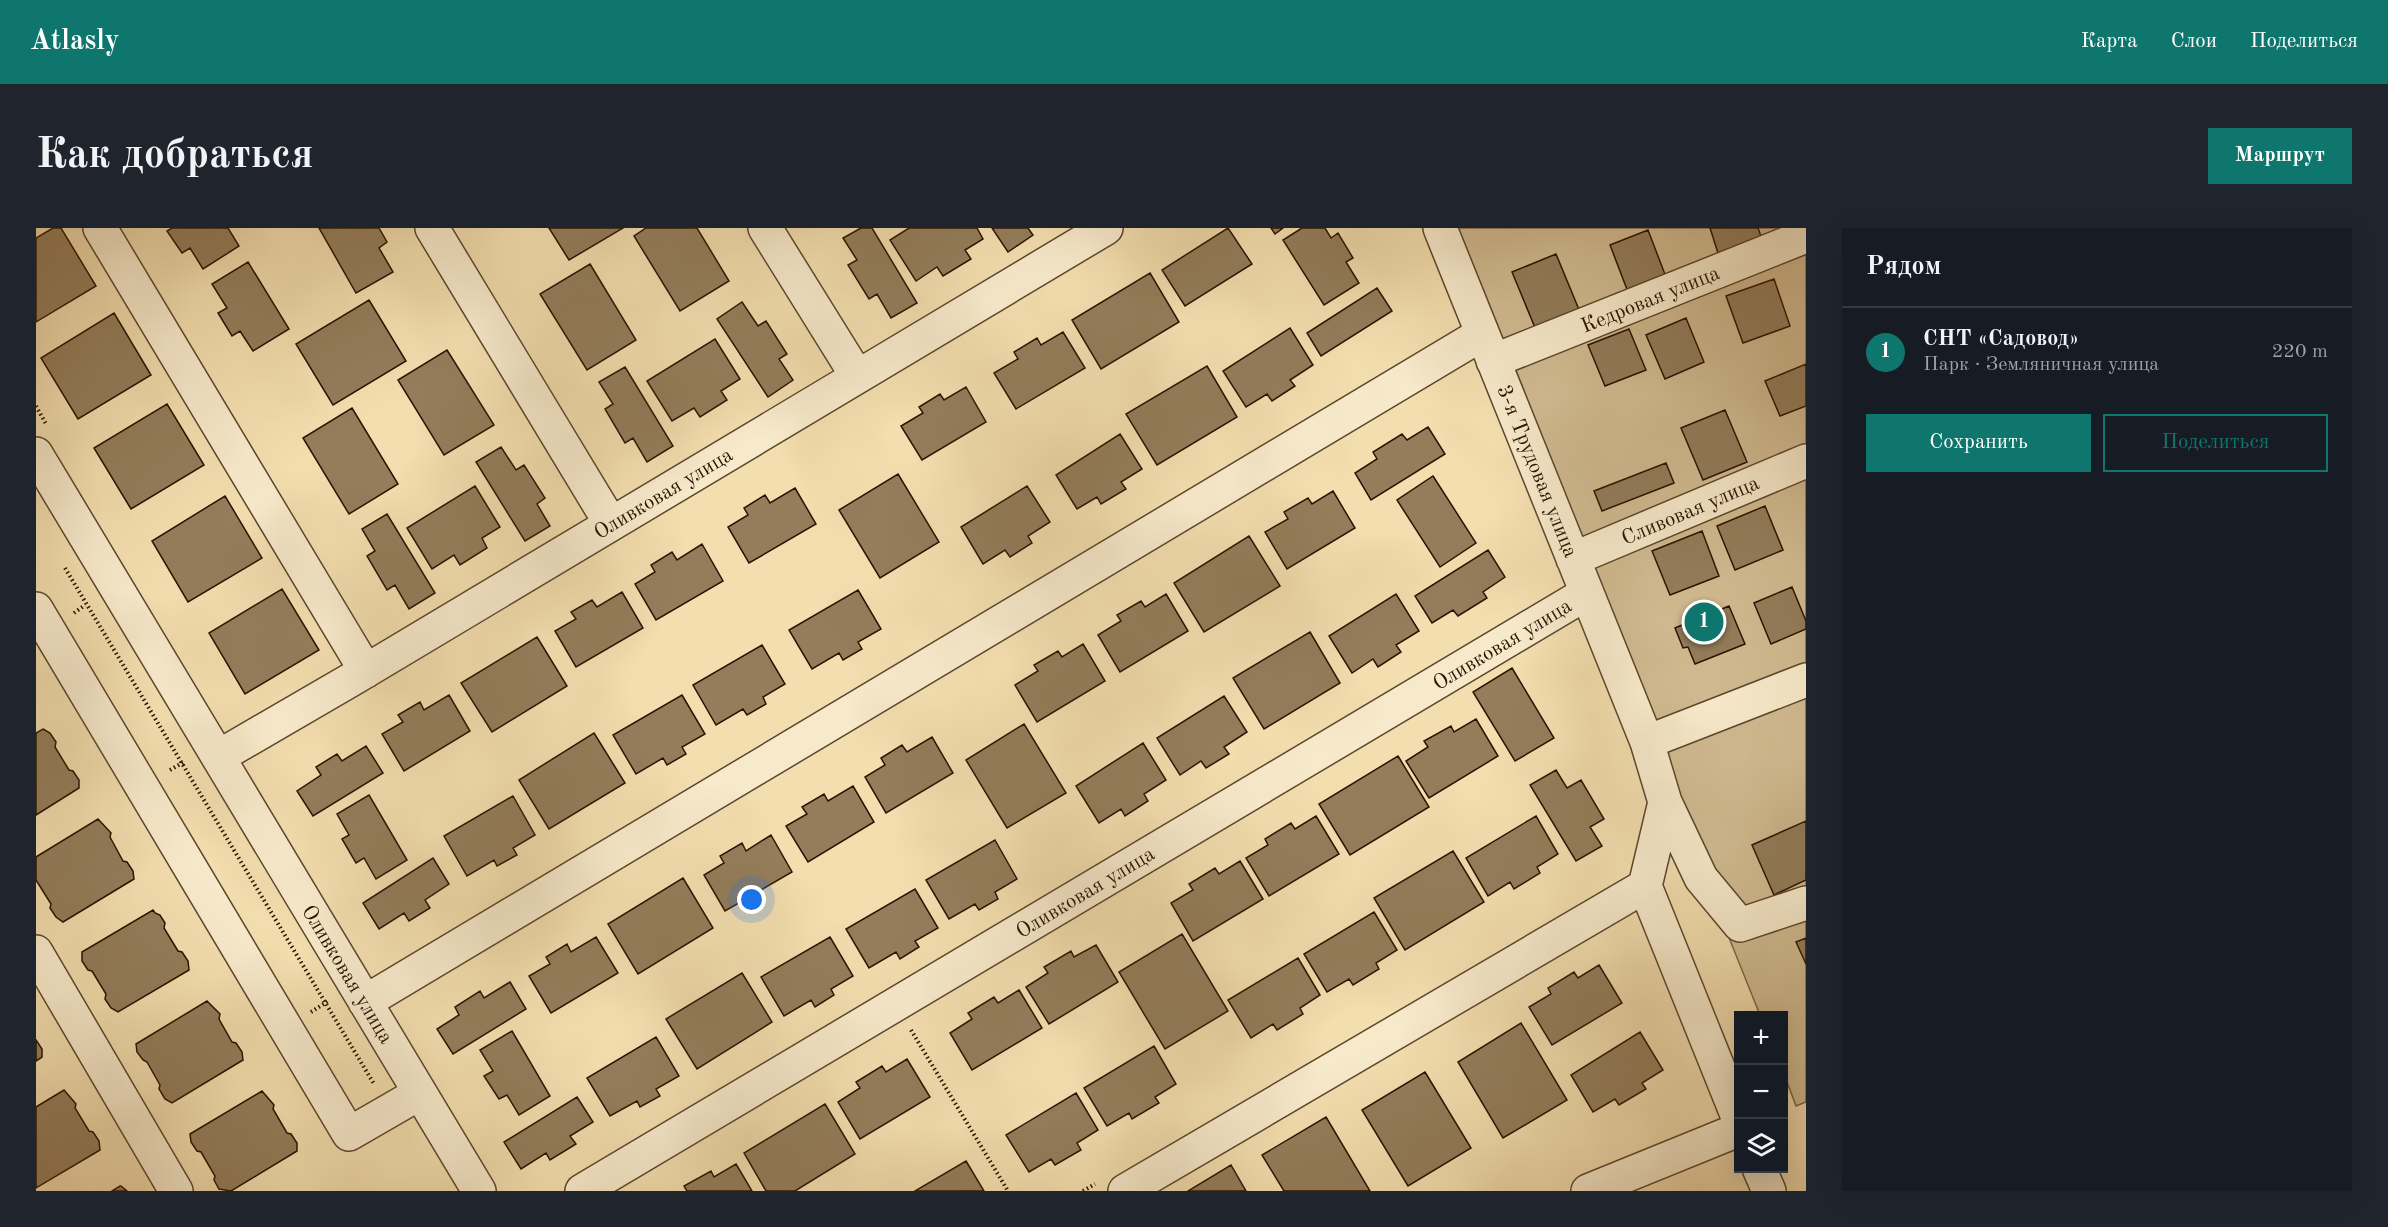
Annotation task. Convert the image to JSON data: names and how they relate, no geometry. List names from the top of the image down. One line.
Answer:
{"streets":{"street":["Кедровая улица","3-я Трудовая улица","Оливковая улица","Сливовая улица"]},"crossings":[["Кедровая улица","3-я Трудовая улица"],["Кедровая улица","Оливковая улица"],["3-я Трудовая улица","Оливковая улица"],["3-я Трудовая улица","Сливовая улица"]],"page":{"header":"Atlasly","nav":["Карта","Слои","Поделиться"],"buttons":["Маршрут",["Сохранить","Поделиться"]],"title":"Как добраться","heading":"Рядом","list":[{"mark":"1","name":"СНТ «Садовод»","note":"Парк · Земляничная улица","value":"220 m"}],"pins":"1","map_buttons":["+","−"]}}
